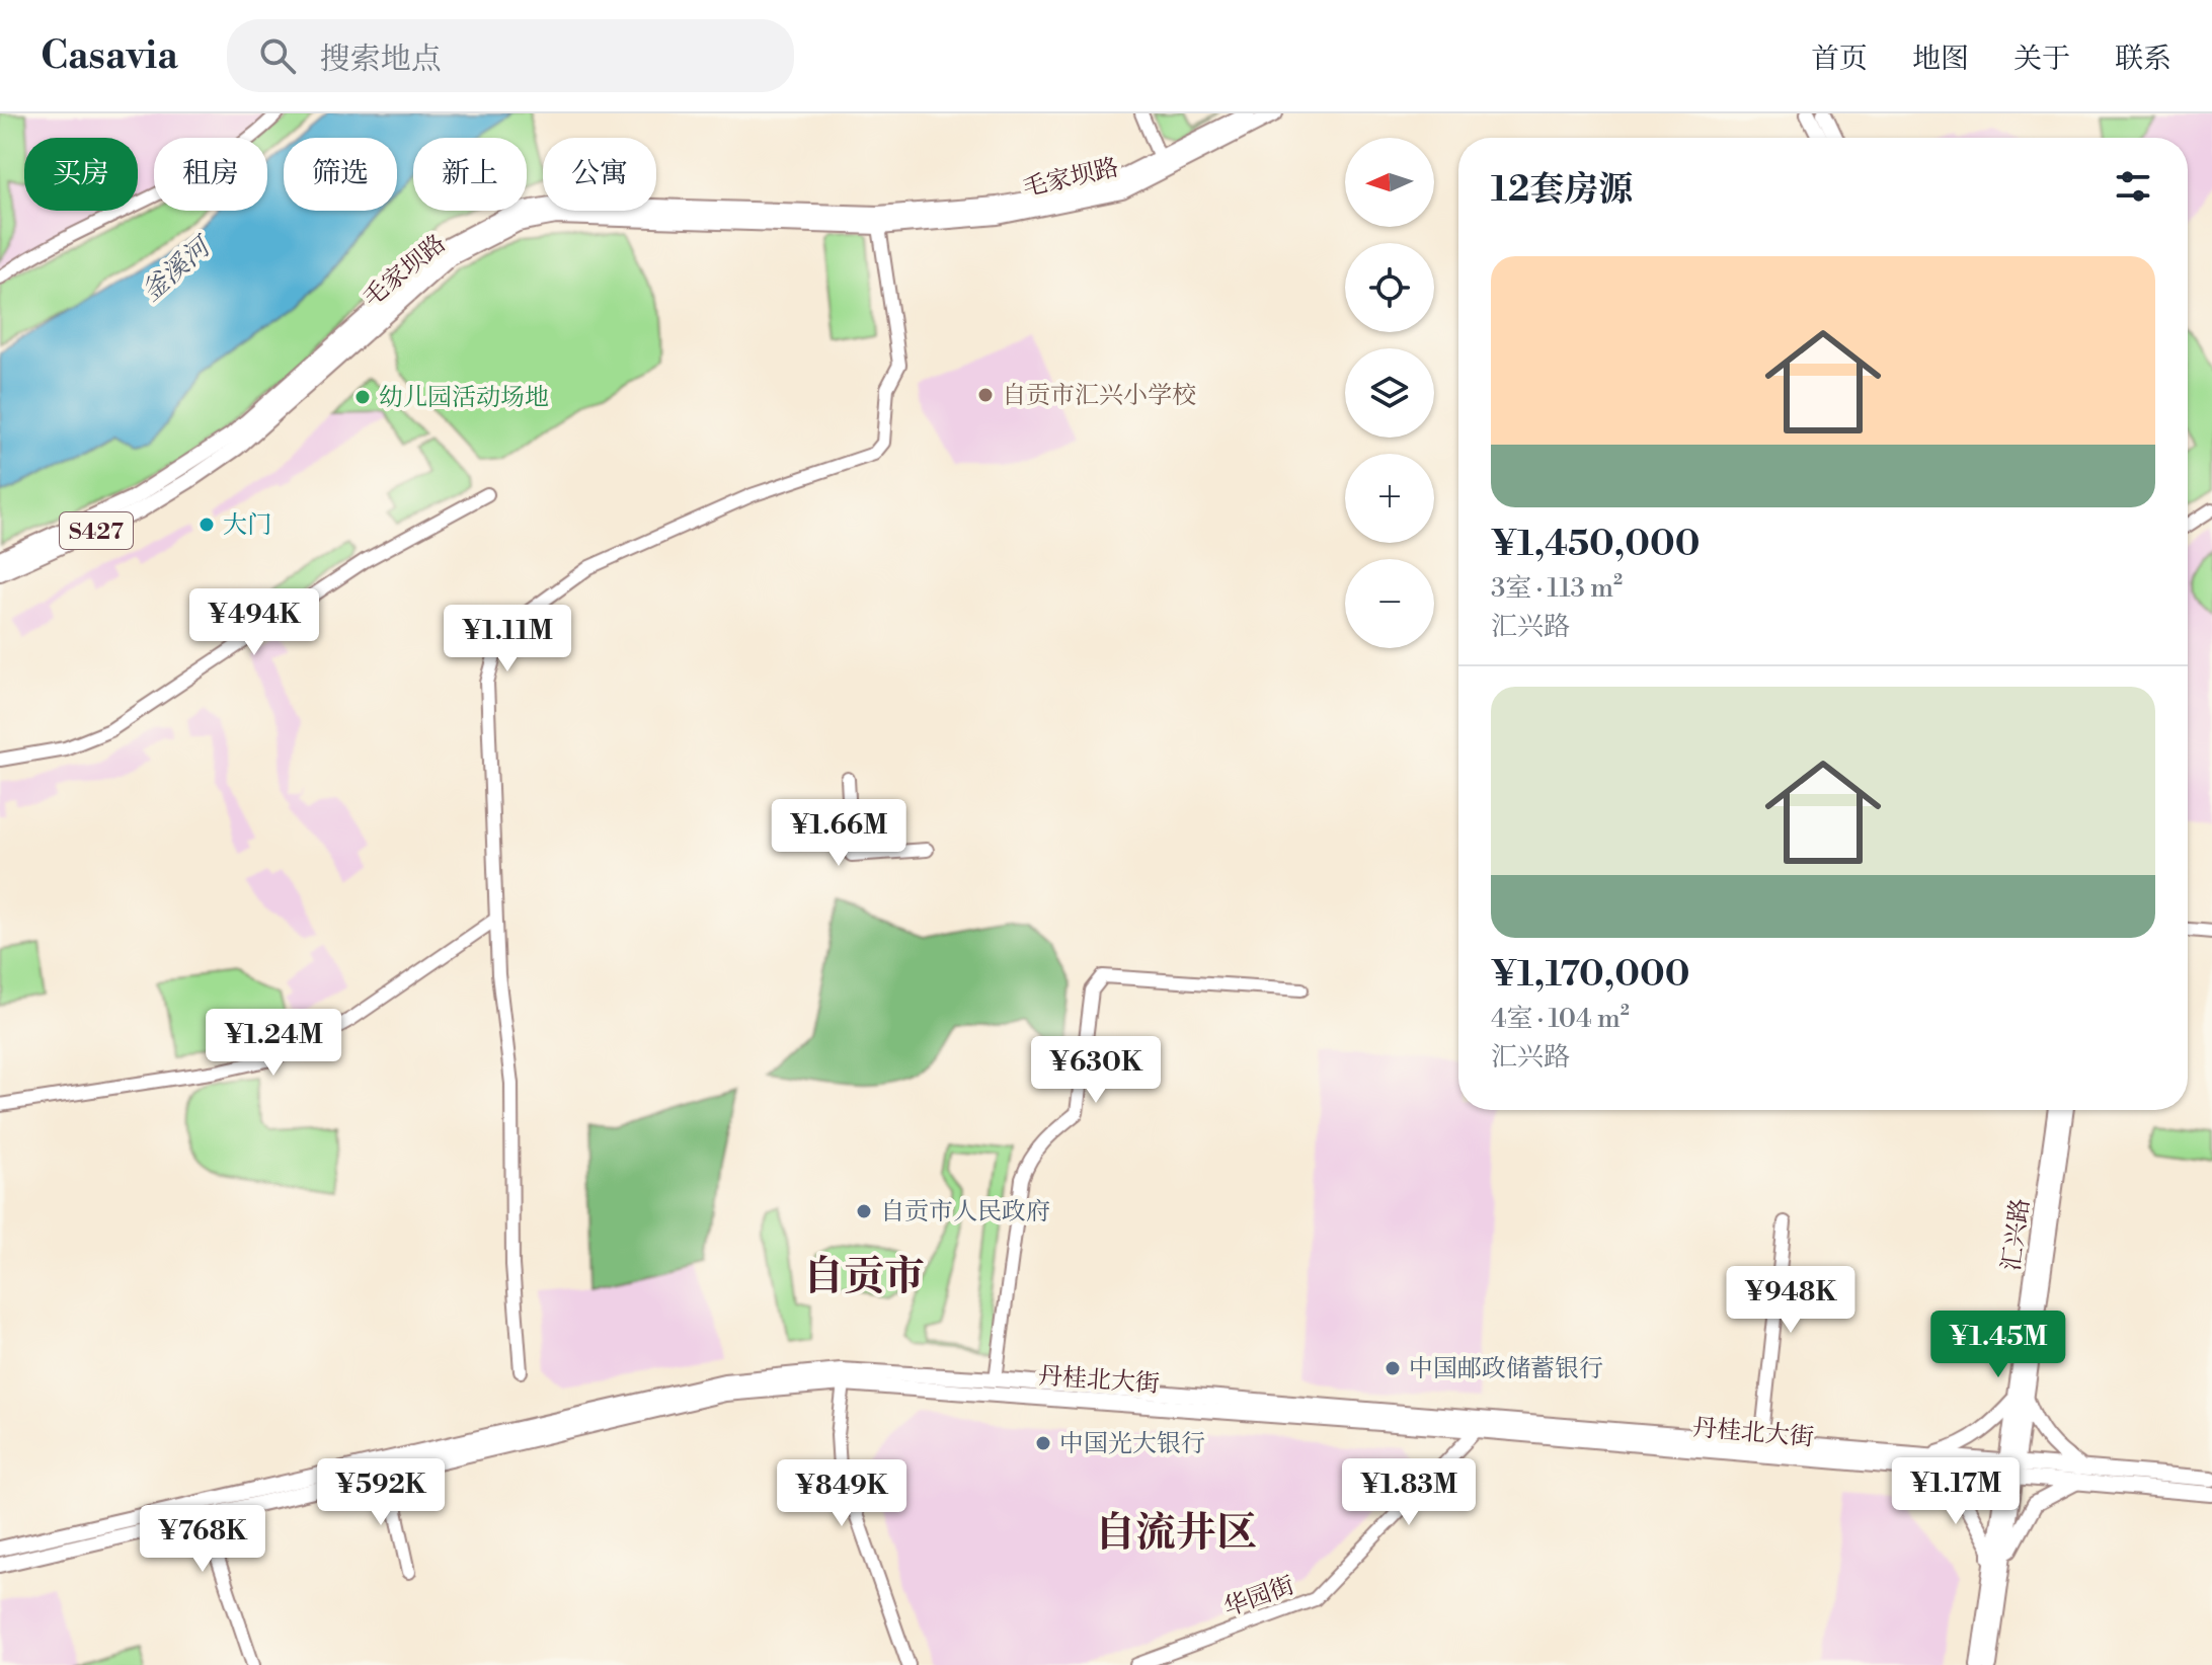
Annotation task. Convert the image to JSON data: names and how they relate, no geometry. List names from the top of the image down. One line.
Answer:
{"streets":{"main road":["毛家坝路","S427","汇兴路","丹桂北大街"],"street":["华园街"]},"crossings":[["丹桂北大街","华园街"]],"districts":["自贡市","自流井区"],"water":["釜溪河"],"places":["自贡市汇兴小学校","幼儿园活动场地","大门","自贡市人民政府","中国邮政储蓄银行","中国光大银行"],"north":"left","page":{"header":"Casavia","search":"搜索地点","nav":["首页","地图","关于","联系"],"map_buttons":["+","−"],"chip":["买房","租房","筛选","新上","公寓"],"heading":"12套房源","list":[{"name":"¥1,450,000","note":"3室 · 113 m² · 汇兴路"},{"name":"¥1,170,000","note":"4室 · 104 m² · 汇兴路"}],"price":["¥494K","¥1.11M","¥1.66M","¥1.24M","¥630K","¥948K","¥1.45M","¥1.17M","¥592K","¥1.83M","¥849K","¥768K"]}}
